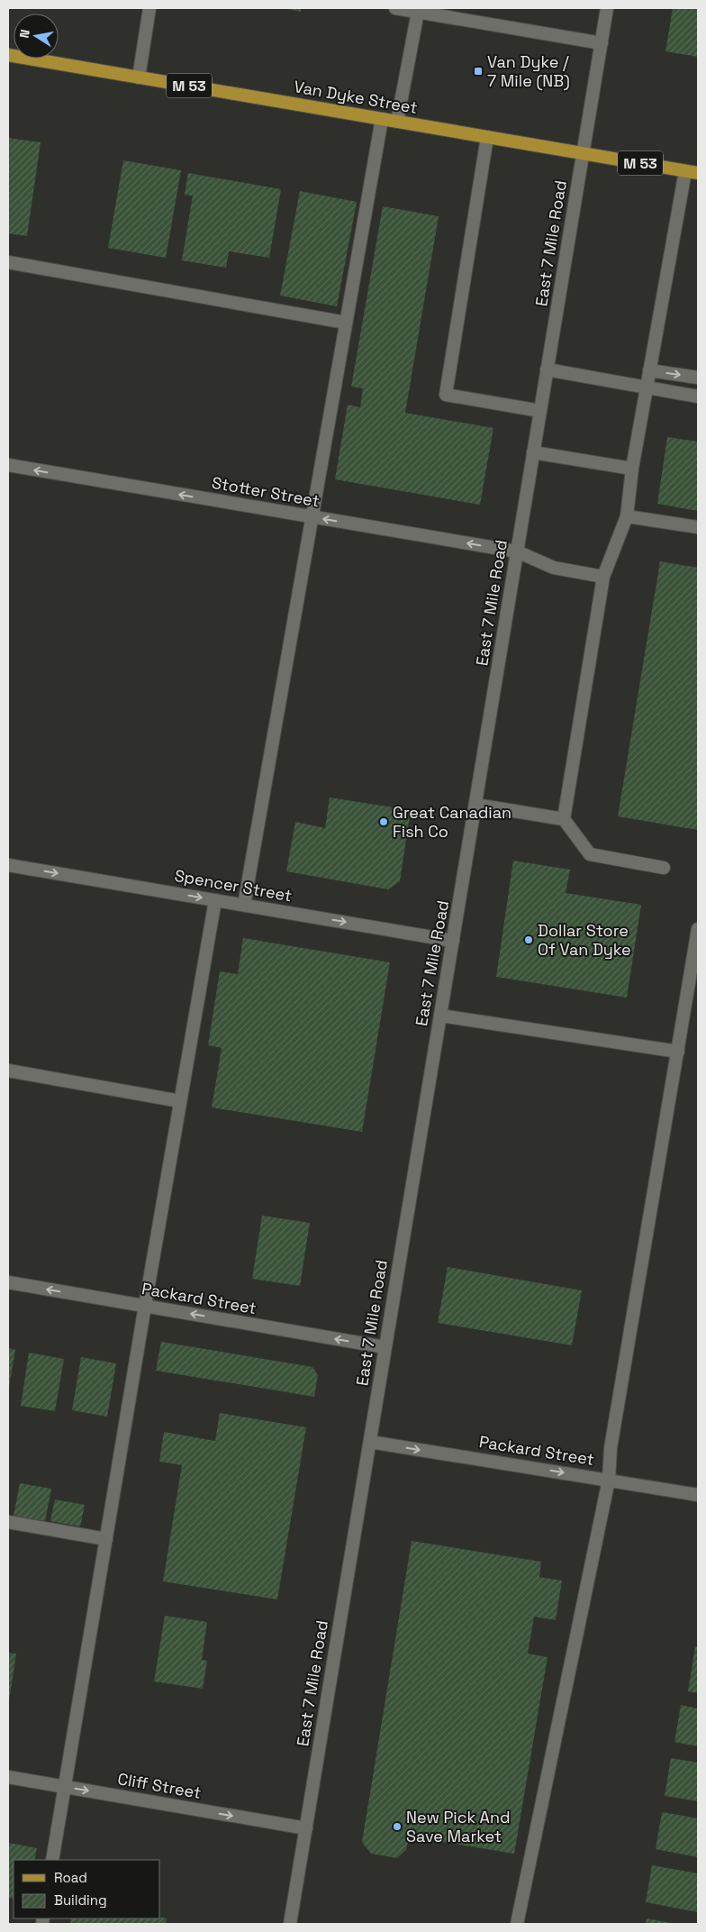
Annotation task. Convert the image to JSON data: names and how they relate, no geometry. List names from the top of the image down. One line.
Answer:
{"streets":{"main road":["M 53","Van Dyke Street"],"street":["East 7 Mile Road","Stotter Street","Spencer Street","Packard Street","Cliff Street"]},"crossings":[["Van Dyke Street","East 7 Mile Road"],["East 7 Mile Road","Stotter Street"],["East 7 Mile Road","Spencer Street"],["East 7 Mile Road","Packard Street"],["East 7 Mile Road","Cliff Street"]],"one_way":["Stotter Street","Spencer Street","Cliff Street"],"places":{"transit":["Van Dyke / 7 Mile (NB)"],"other":["Great Canadian Fish Co","Dollar Store Of Van Dyke","New Pick And Save Market"]},"legend":["Road","Building"],"north":"left"}
